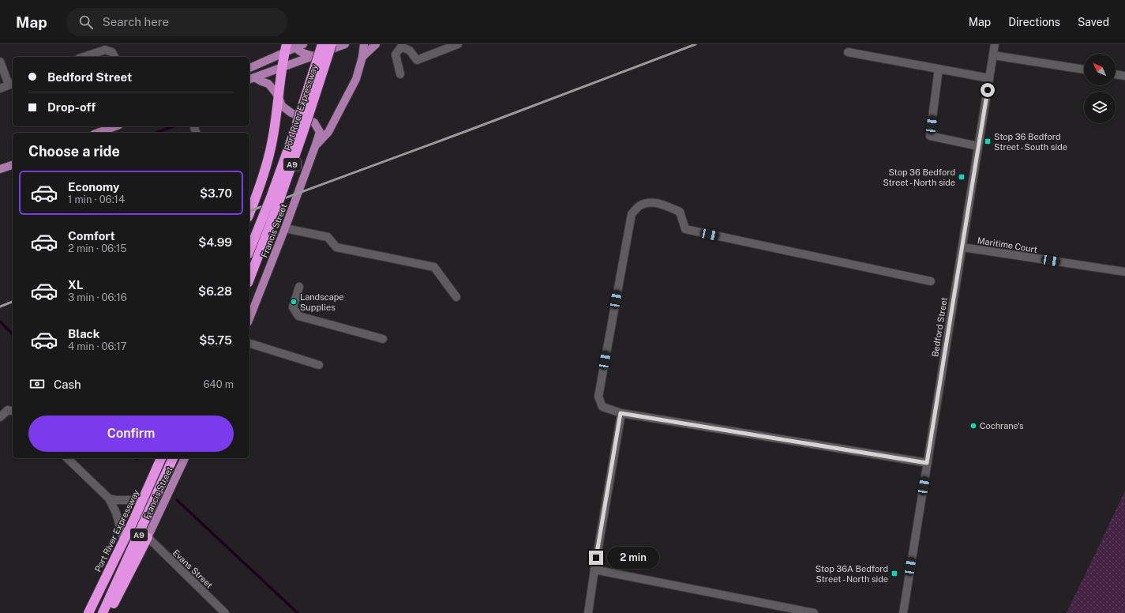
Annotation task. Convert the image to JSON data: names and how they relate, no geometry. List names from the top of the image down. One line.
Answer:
{"streets":{"highway":["Port River Expressway","A9"],"main road":["Francis Street"],"street":["Maritime Court","Bedford Street","Evans Street"]},"crossings":[["Francis Street","Evans Street"],["Maritime Court","Bedford Street"]],"places":{"transit":["Stop 36 Bedford Street - South side","Stop 36 Bedford Street - North side","Stop 36A Bedford Street - North side"],"other":["Landscape Supplies","Cochrane's"]},"north":"top left","page":{"header":"Map","search":"Search here","nav":["Map","Directions","Saved"],"banner":["Bedford Street","Drop-off"],"heading":"Choose a ride","list":[{"name":"Economy","note":"1 min · 06:14","value":"$3.70"},{"name":"Comfort","note":"2 min · 06:15","value":"$4.99"},{"name":"XL","note":"3 min · 06:16","value":"$6.28"},{"name":"Black","note":"4 min · 06:17","value":"$5.75"}],"pay":["Cash","640 m"],"buttons":"Confirm","bubble":"2 min"}}
